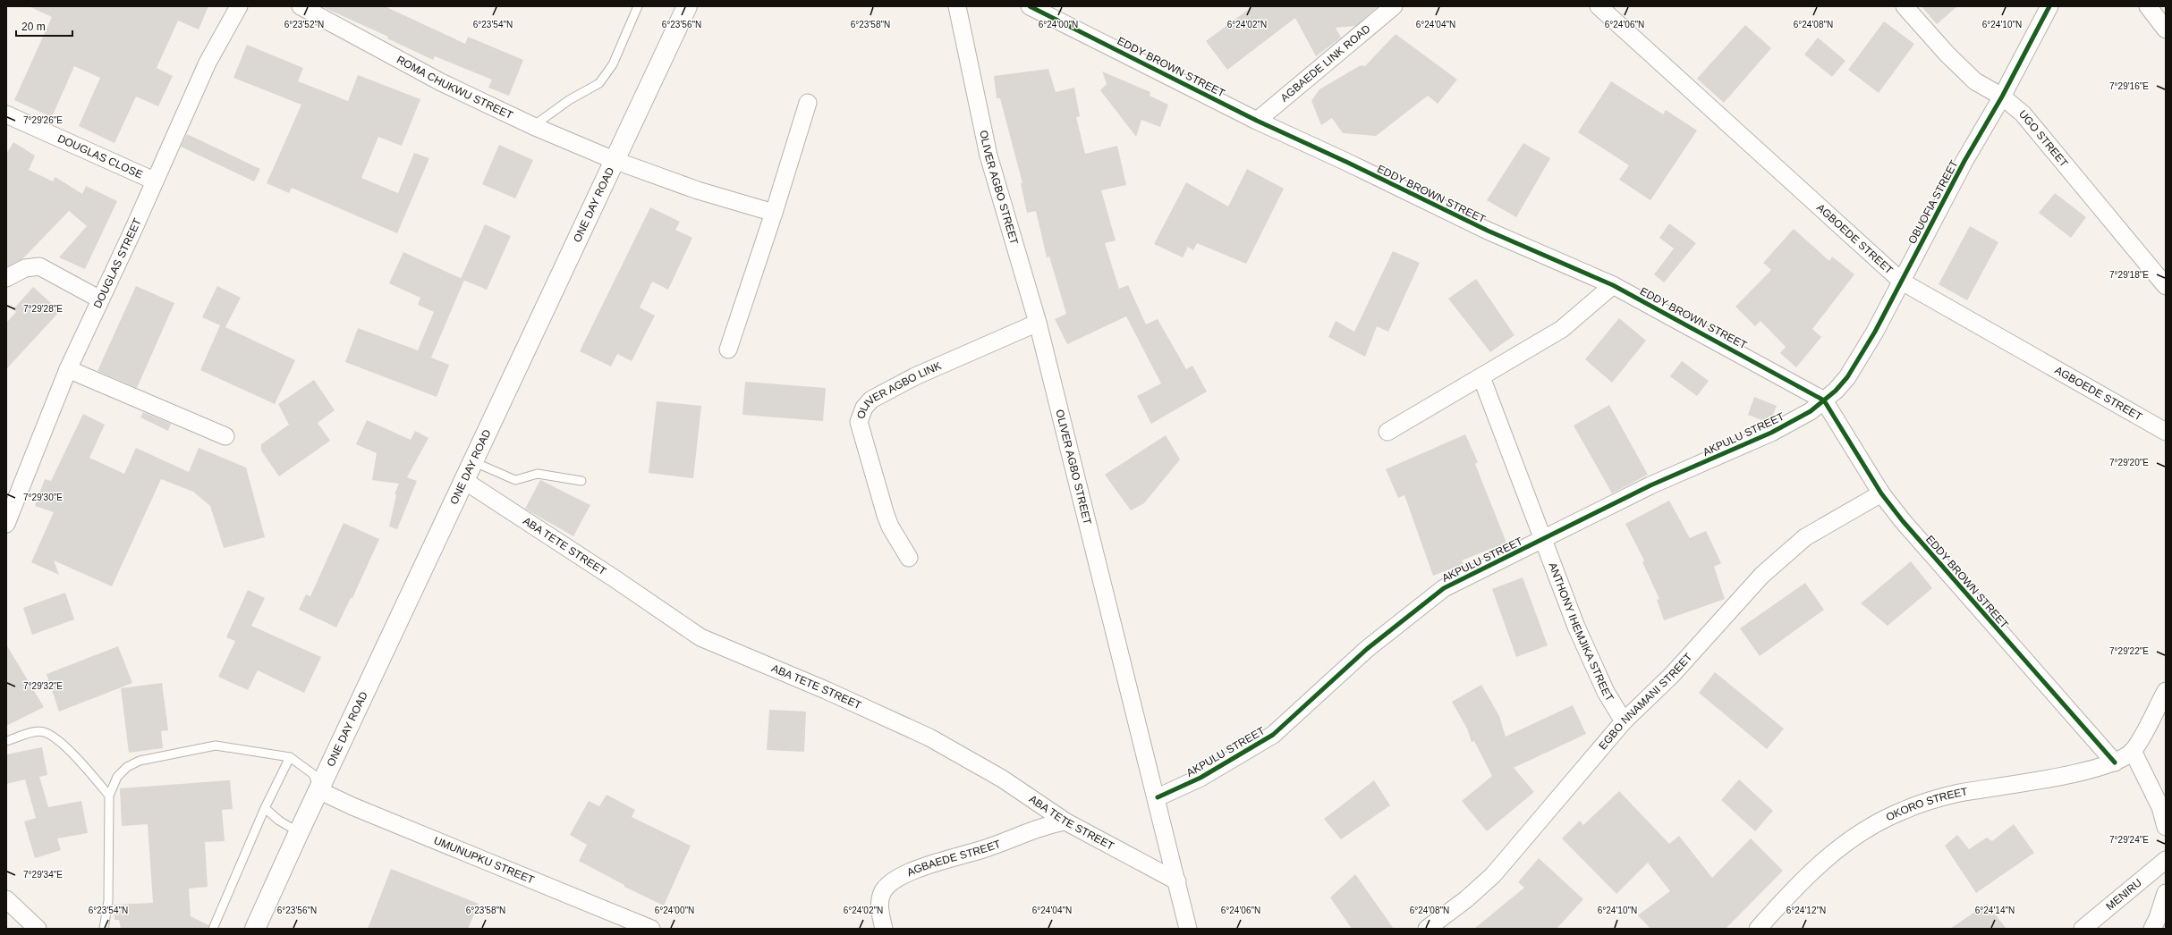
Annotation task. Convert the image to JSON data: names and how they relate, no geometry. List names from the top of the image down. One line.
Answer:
{"streets":{"main road":["ONE DAY ROAD"],"street":["AGBAEDE LINK ROAD","EDDY BROWN STREET","ROMA CHUKWU STREET","UGO STREET","DOUGLAS CLOSE","OLIVER AGBO STREET","OBUOFIA STREET","AGBOEDE STREET","DOUGLAS STREET","OLIVER AGBO LINK","AKPULU STREET","ABA TETE STREET","ANTHONY IHEMJIKA STREET","EGBO NNAMANI STREET","OKORO STREET","AGBAEDE STREET","UMUNUPKU STREET","MENIRU"]},"crossings":[["AGBAEDE LINK ROAD","EDDY BROWN STREET"],["EDDY BROWN STREET","OBUOFIA STREET"],["EDDY BROWN STREET","AKPULU STREET"],["EDDY BROWN STREET","EGBO NNAMANI STREET"],["EDDY BROWN STREET","OKORO STREET"],["ROMA CHUKWU STREET","ONE DAY ROAD"],["UGO STREET","OBUOFIA STREET"],["DOUGLAS CLOSE","DOUGLAS STREET"],["OLIVER AGBO STREET","OLIVER AGBO LINK"],["OLIVER AGBO STREET","AKPULU STREET"],["OLIVER AGBO STREET","ABA TETE STREET"],["OBUOFIA STREET","AGBOEDE STREET"],["OBUOFIA STREET","AKPULU STREET"],["ONE DAY ROAD","ABA TETE STREET"],["ONE DAY ROAD","UMUNUPKU STREET"],["AKPULU STREET","ANTHONY IHEMJIKA STREET"],["ABA TETE STREET","AGBAEDE STREET"],["ANTHONY IHEMJIKA STREET","EGBO NNAMANI STREET"]],"scale_bar":"20 m","coordinates":["6°23'52\"N","6°23'58\"N","6°24'00\"N","6°24'02\"N","6°24'06\"N","6°24'08\"N","6°23'54\"N","6°23'56\"N","6°24'04\"N","6°24'10\"N","7°29'16\"E","7°29'26\"E","7°29'18\"E","7°29'28\"E","7°29'20\"E","7°29'30\"E","7°29'22\"E","7°29'32\"E","7°29'24\"E","7°29'34\"E","6°24'12\"N","6°24'14\"N"]}
